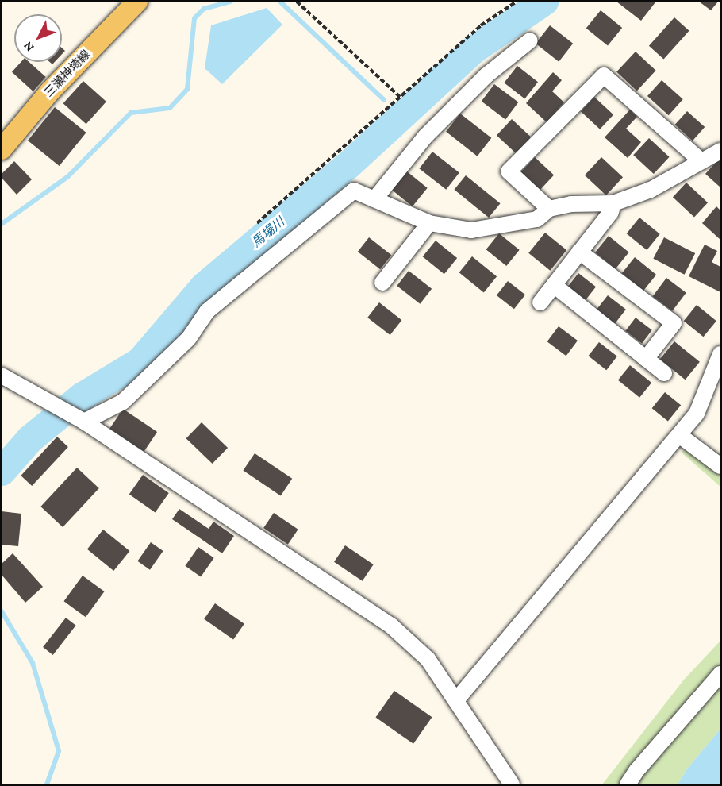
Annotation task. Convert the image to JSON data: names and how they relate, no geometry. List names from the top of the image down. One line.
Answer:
{"streets":{"main road":["三瀬神埼線"]},"water":["馬場川"],"north":"bottom left"}
